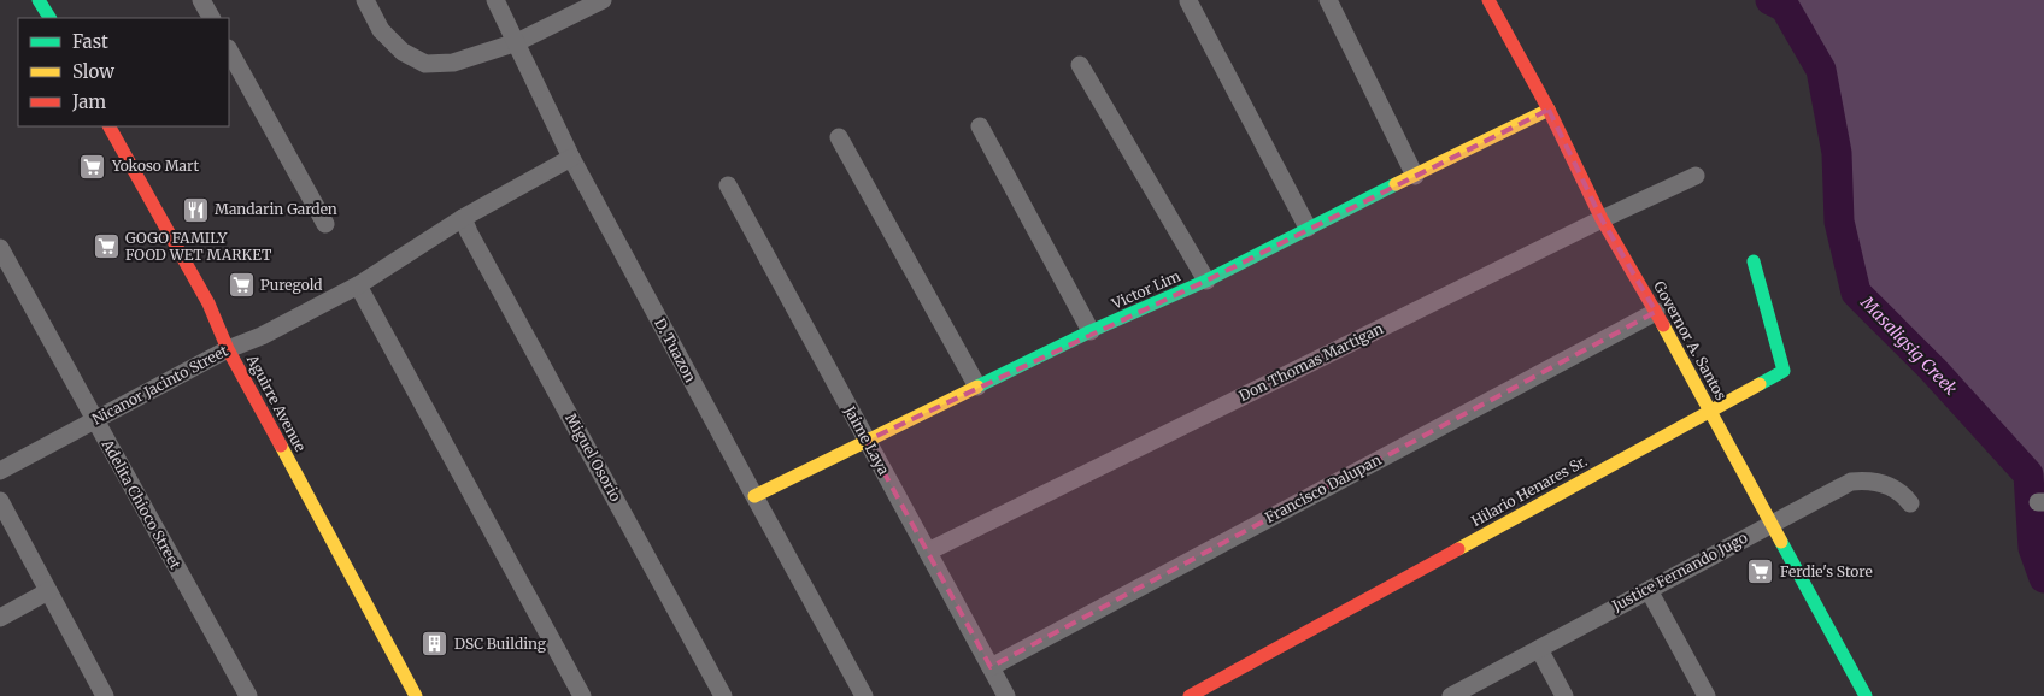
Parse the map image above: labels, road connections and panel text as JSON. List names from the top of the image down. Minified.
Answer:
{"streets":{"street":["Victor Lim","Governor A. Santos","D. Tuazon","Don Thomas Martigan","Nicanor Jacinto Street","Aguirre Avenue","Jaime Laya","Miguel Osorio","Francisco Dalupan","Hilario Henares Sr.","Adelita Chioco Street","Justice Fernando Jugo"]},"crossings":[["Victor Lim","Governor A. Santos"],["Victor Lim","D. Tuazon"],["Victor Lim","Jaime Laya"],["Governor A. Santos","Don Thomas Martigan"],["Governor A. Santos","Francisco Dalupan"],["Governor A. Santos","Hilario Henares Sr."],["Governor A. Santos","Justice Fernando Jugo"],["D. Tuazon","Nicanor Jacinto Street"],["Don Thomas Martigan","Jaime Laya"],["Nicanor Jacinto Street","Aguirre Avenue"],["Nicanor Jacinto Street","Miguel Osorio"],["Nicanor Jacinto Street","Adelita Chioco Street"],["Jaime Laya","Francisco Dalupan"]],"water":["Masaligsig Creek"],"places":{"supermarket":["Yokoso Mart","GOGO FAMILY FOOD WET MARKET","Puregold","Ferdie's Store"],"restaurant":["Mandarin Garden"],"building":["DSC Building"]},"legend":["Fast","Slow","Jam"]}
